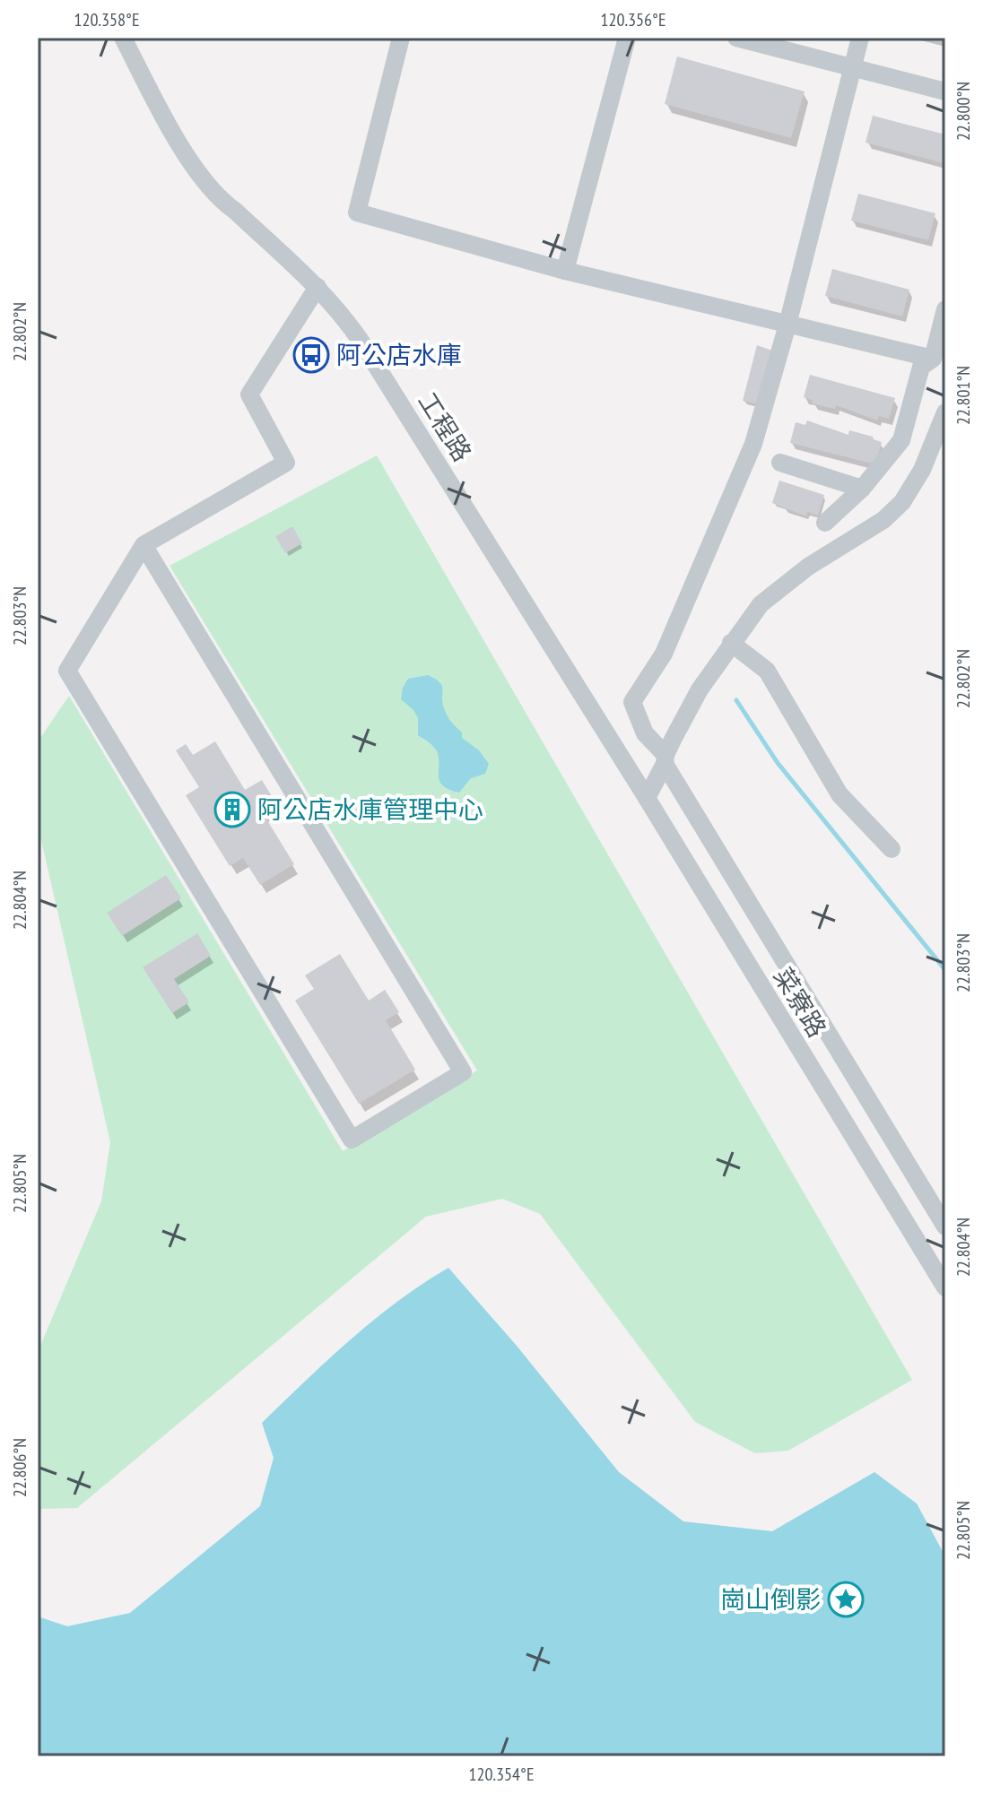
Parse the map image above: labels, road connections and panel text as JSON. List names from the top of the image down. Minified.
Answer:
{"streets":{"street":["工程路","菜寮路"]},"crossings":[["工程路","菜寮路"]],"places":{"bus stop":["阿公店水庫"],"building":["阿公店水庫管理中心"],"place":["崗山倒影"]},"coordinates":["120.358°E","120.356°E","22.800°N","22.802°N","22.801°N","22.803°N","22.804°N","22.805°N","22.806°N","120.354°E"]}
